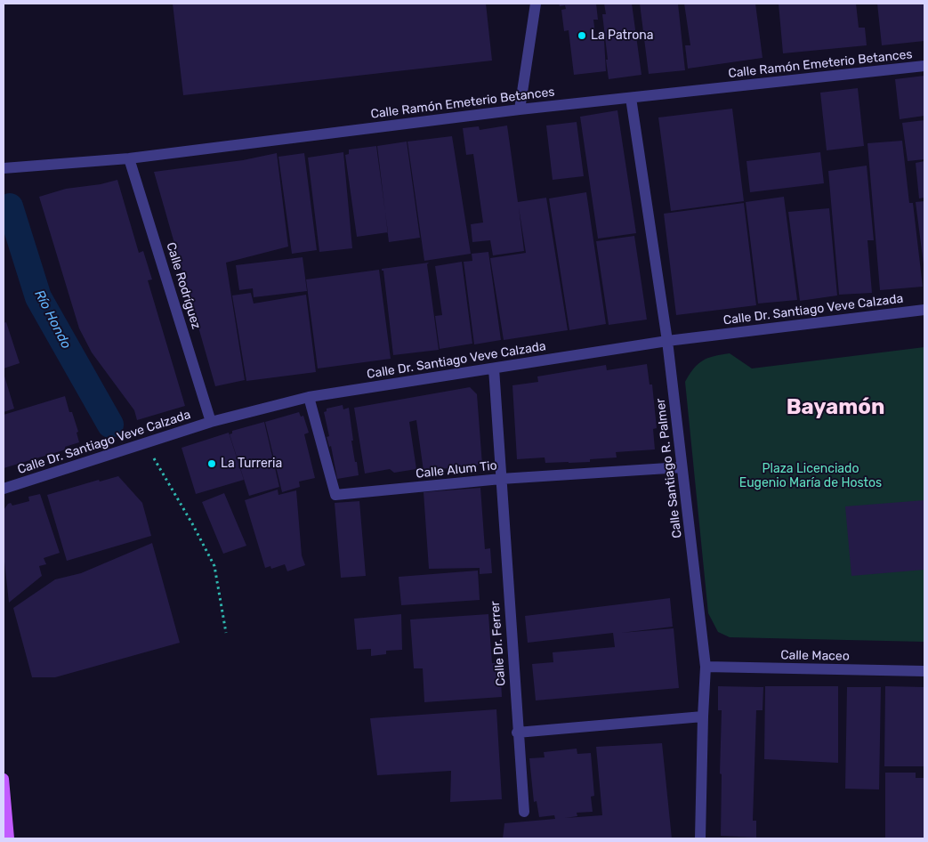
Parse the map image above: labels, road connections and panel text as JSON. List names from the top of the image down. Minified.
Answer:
{"streets":{"street":["Calle Ramón Emeterio Betances","Calle Rodríguez","Calle Dr. Santiago Veve Calzada","Calle Santiago R. Palmer","Calle Alum Tio","Calle Dr. Ferrer","Calle Maceo"]},"crossings":[["Calle Ramón Emeterio Betances","Calle Rodríguez"],["Calle Ramón Emeterio Betances","Calle Santiago R. Palmer"],["Calle Rodríguez","Calle Dr. Santiago Veve Calzada"],["Calle Dr. Santiago Veve Calzada","Calle Santiago R. Palmer"],["Calle Dr. Santiago Veve Calzada","Calle Alum Tio"],["Calle Dr. Santiago Veve Calzada","Calle Dr. Ferrer"],["Calle Santiago R. Palmer","Calle Alum Tio"],["Calle Santiago R. Palmer","Calle Maceo"],["Calle Alum Tio","Calle Dr. Ferrer"]],"districts":["Bayamón"],"water":["Río Hondo"],"parks":["Plaza Licenciado Eugenio María de Hostos"],"places":["La Patrona","La Turreria"]}
